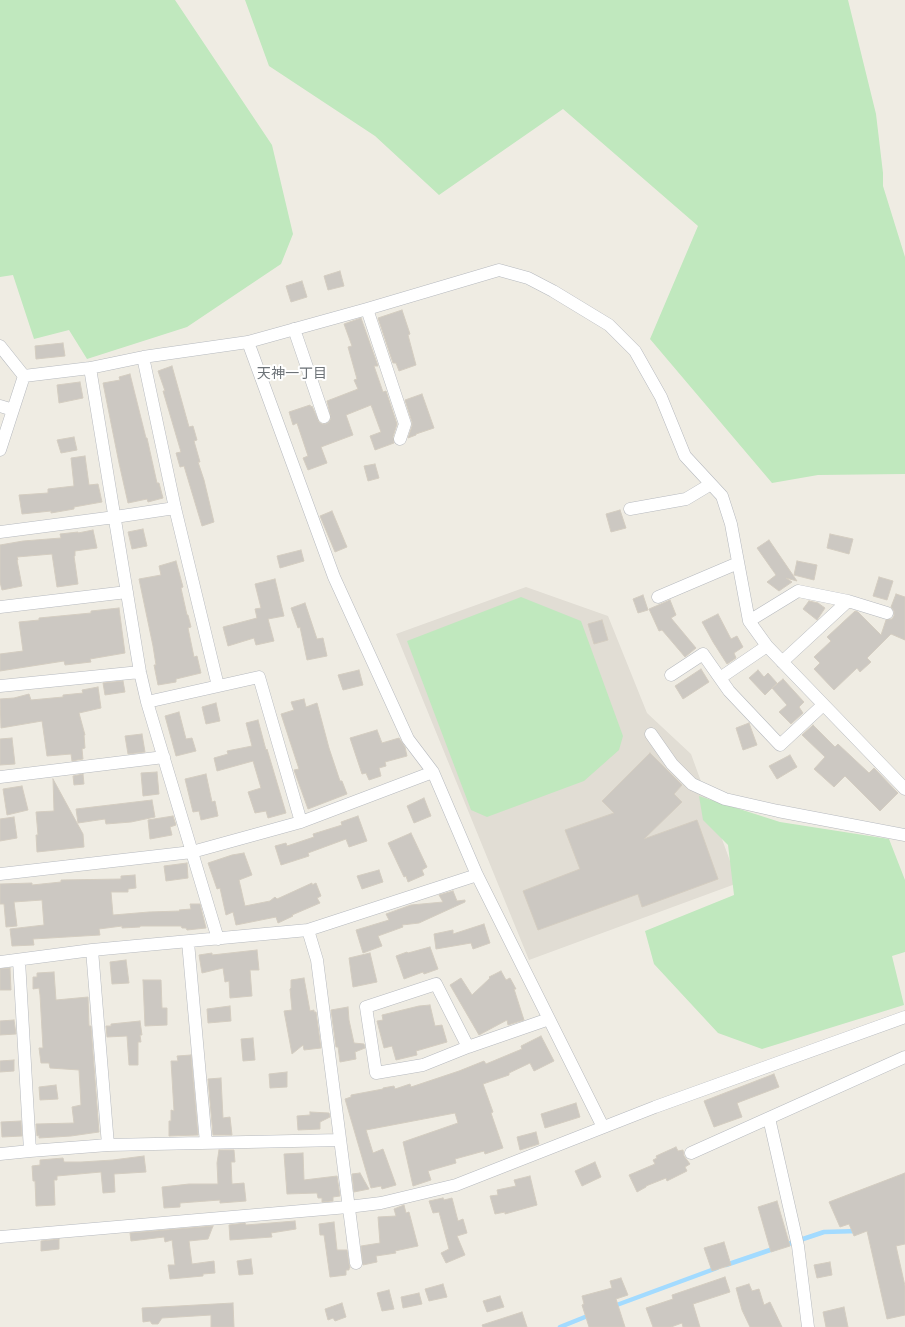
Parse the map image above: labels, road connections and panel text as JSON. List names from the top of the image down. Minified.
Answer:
{"districts":["天神一丁目"]}
